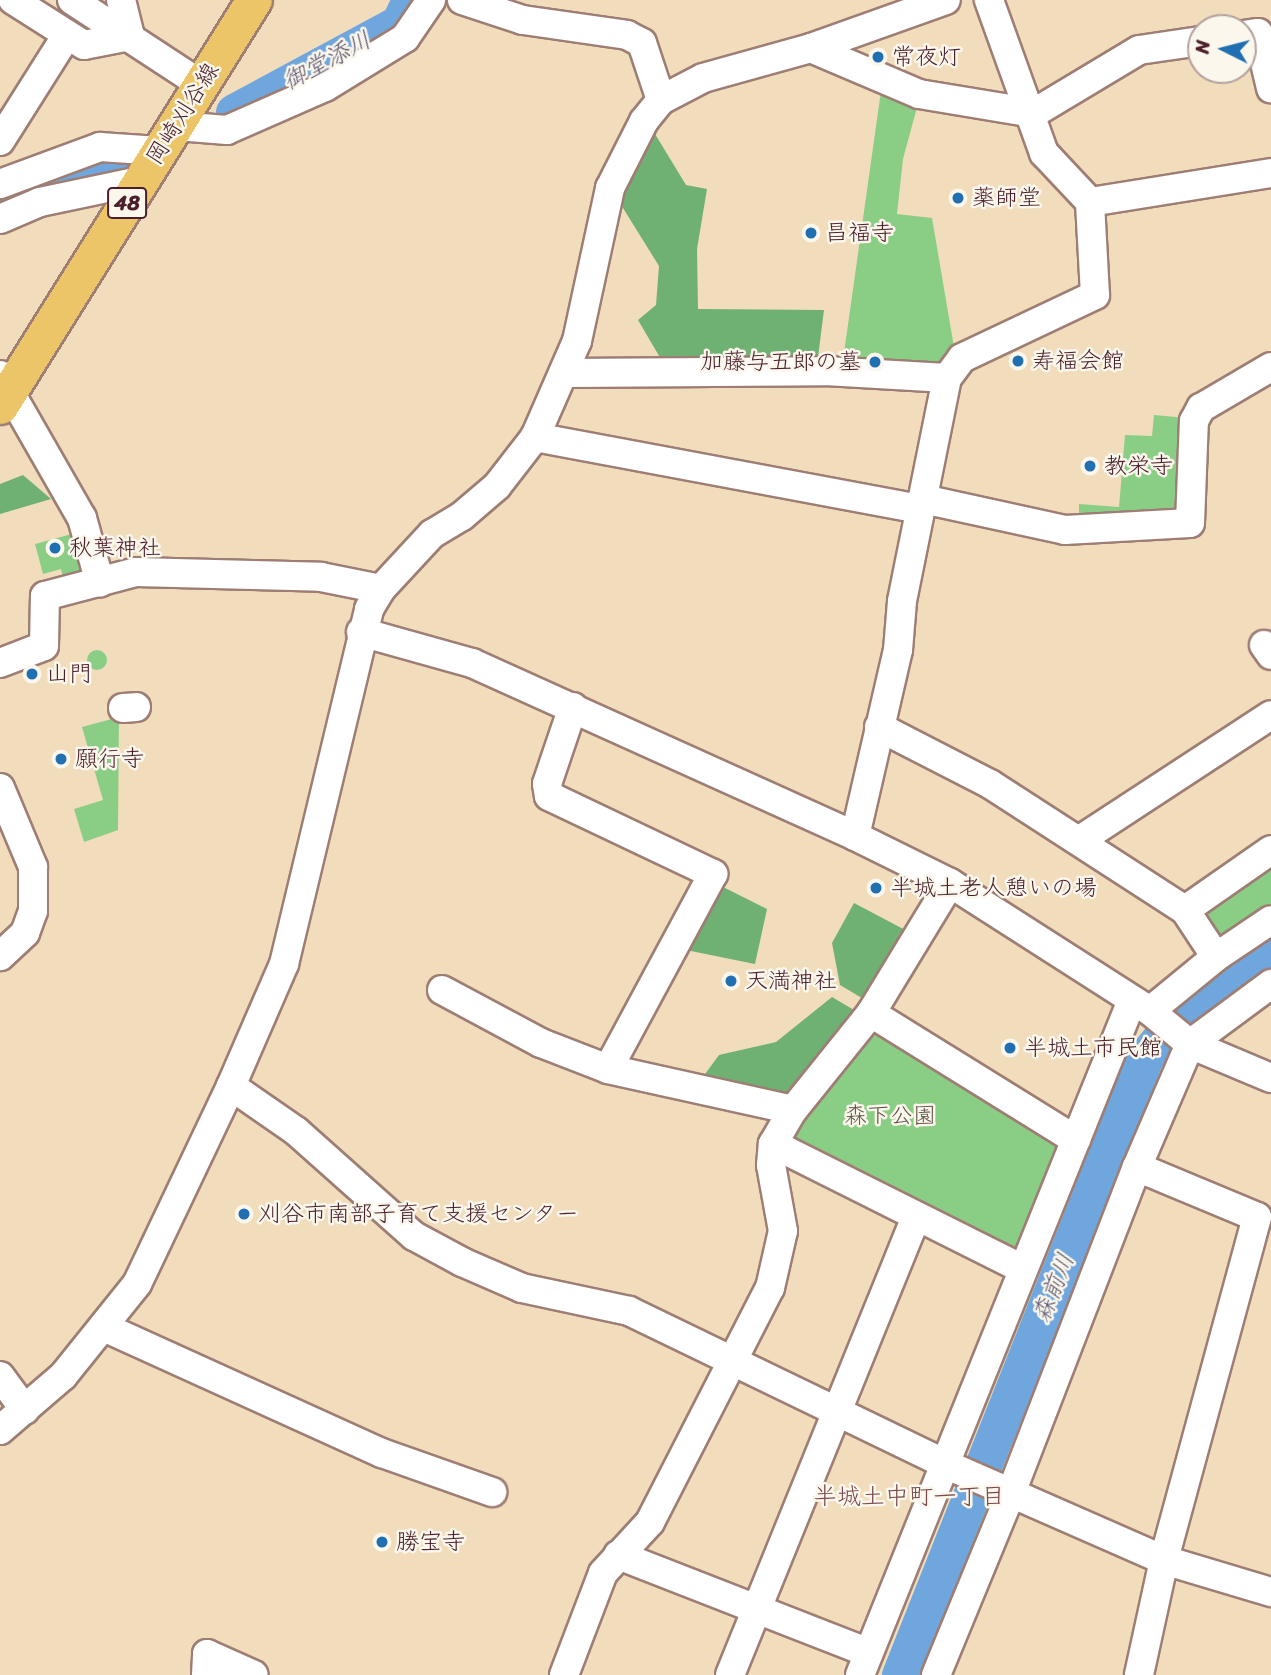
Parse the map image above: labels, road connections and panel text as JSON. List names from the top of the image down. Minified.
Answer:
{"streets":{"main road":["岡崎刈谷線","48"]},"districts":["半城土中町一丁目"],"water":["御堂添川","森前川"],"parks":["森下公園"],"places":["常夜灯","薬師堂","昌福寺","寿福会館","加藤与五郎の墓","教栄寺","秋葉神社","山門","願行寺","半城土老人憩いの場","天満神社","半城土市民館","刈谷市南部子育て支援センター","勝宝寺"],"north":"left"}
